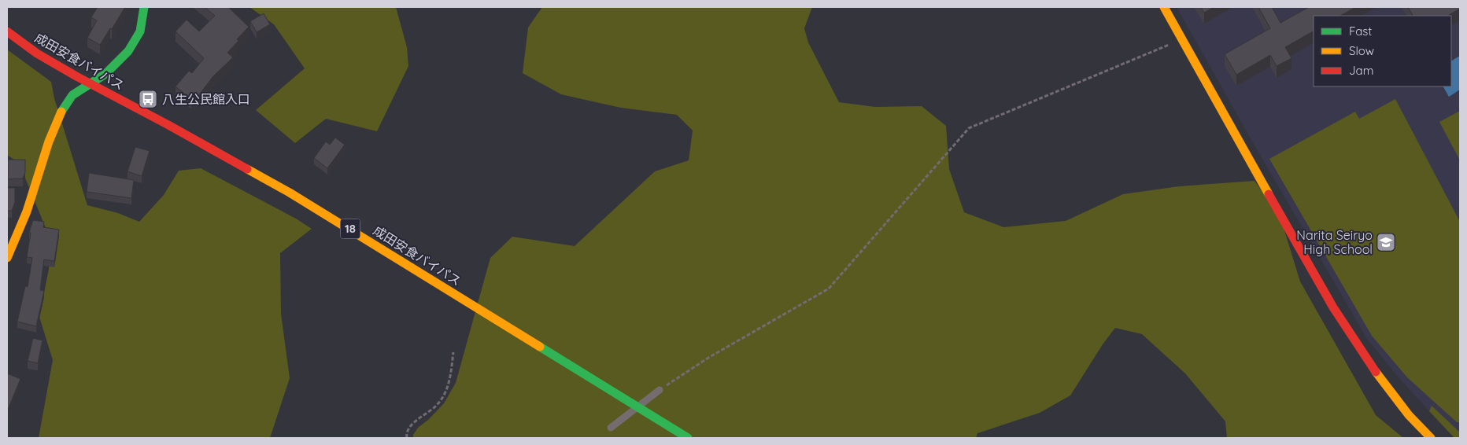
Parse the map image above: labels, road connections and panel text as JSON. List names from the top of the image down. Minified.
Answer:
{"streets":{"street":["成田安食バイパス","18"]},"places":{"bus stop":["八生公民館入口"],"school or university":["Narita Seiryo High School"]},"legend":["Fast","Slow","Jam"]}
